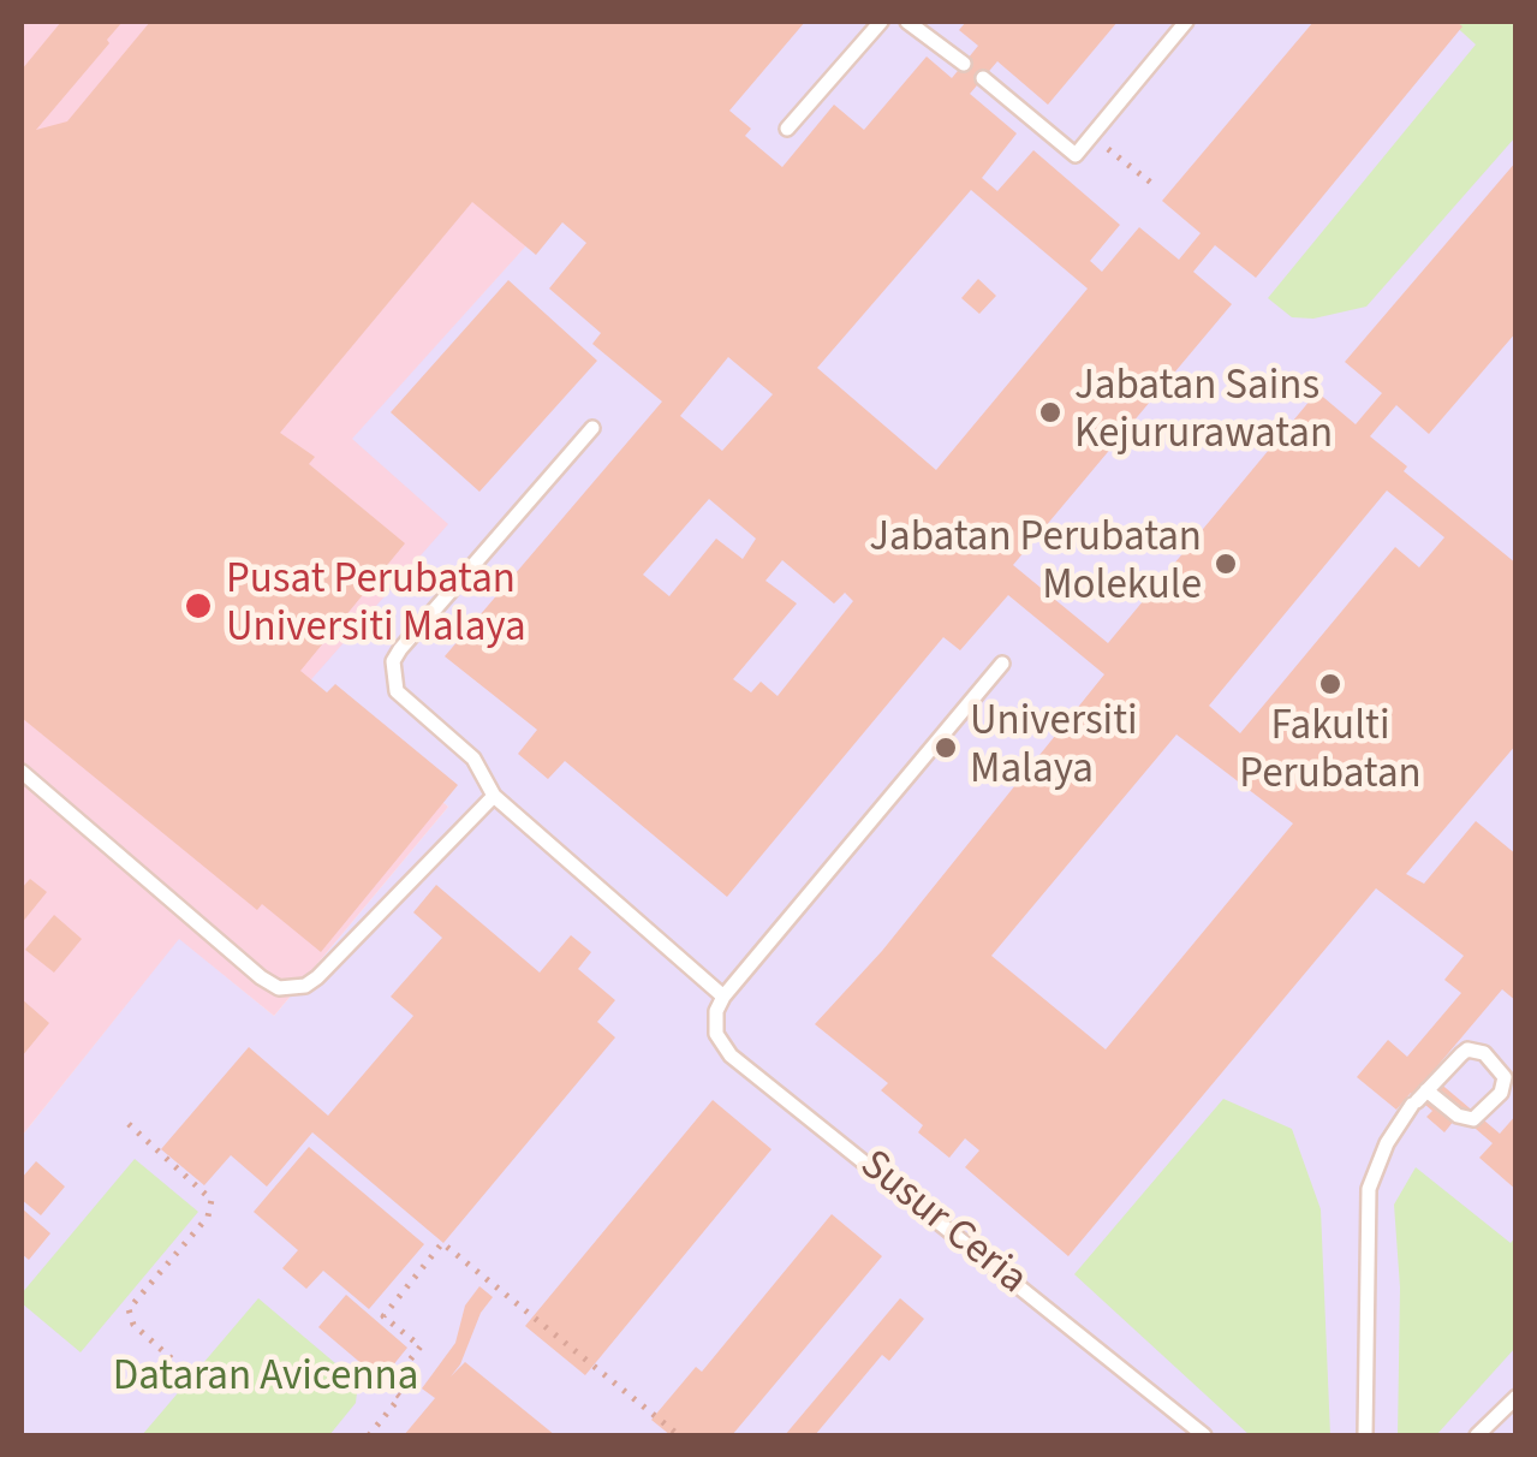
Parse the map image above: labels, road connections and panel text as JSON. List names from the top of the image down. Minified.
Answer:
{"streets":{"lane":["Susur Ceria"]},"parks":["Dataran Avicenna"],"places":["Jabatan Sains Kejururawatan","Jabatan Perubatan Molekule","Pusat Perubatan Universiti Malaya","Fakulti Perubatan","Universiti Malaya"]}
